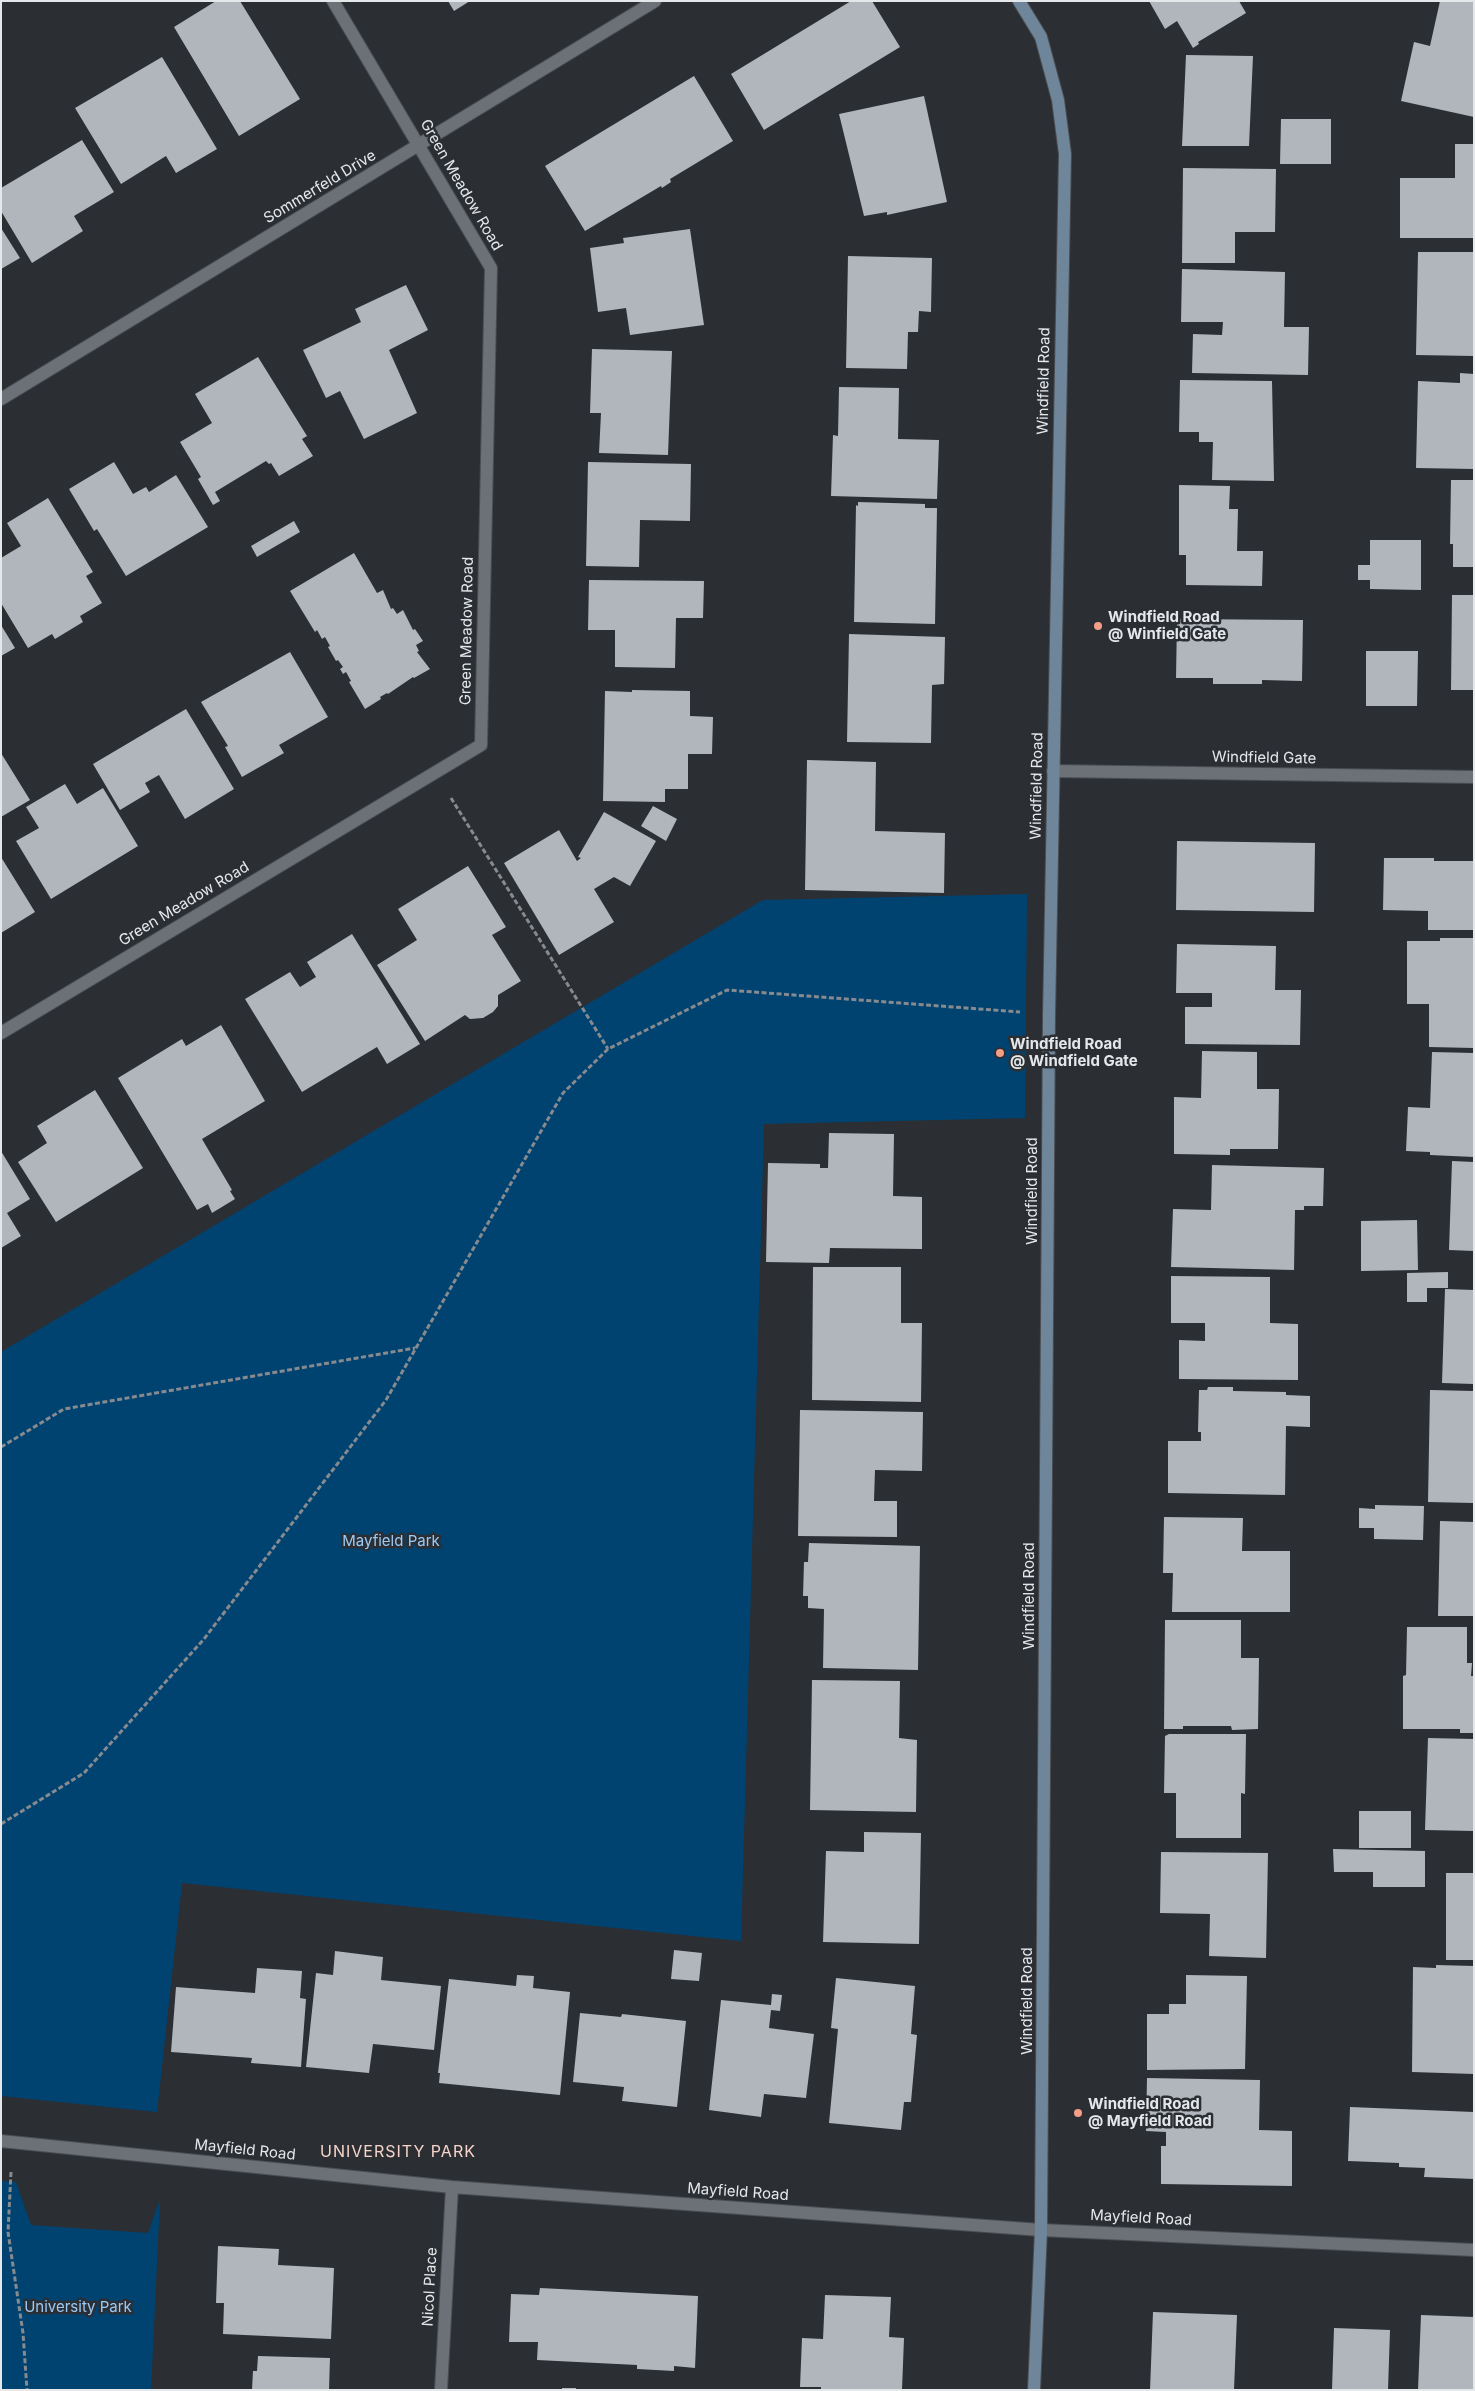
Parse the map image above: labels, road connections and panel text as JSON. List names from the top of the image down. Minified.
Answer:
{"streets":{"street":["Green Meadow Road","Sommerfeld Drive","Windfield Road","Windfield Gate","Mayfield Road","Nicol Place"]},"crossings":[["Green Meadow Road","Sommerfeld Drive"],["Windfield Road","Windfield Gate"],["Windfield Road","Mayfield Road"],["Mayfield Road","Nicol Place"]],"districts":["UNIVERSITY PARK"],"parks":["Mayfield Park","University Park"],"places":["Windfield Road @ Winfield Gate","Windfield Road @ Windfield Gate","Windfield Road @ Mayfield Road"]}
